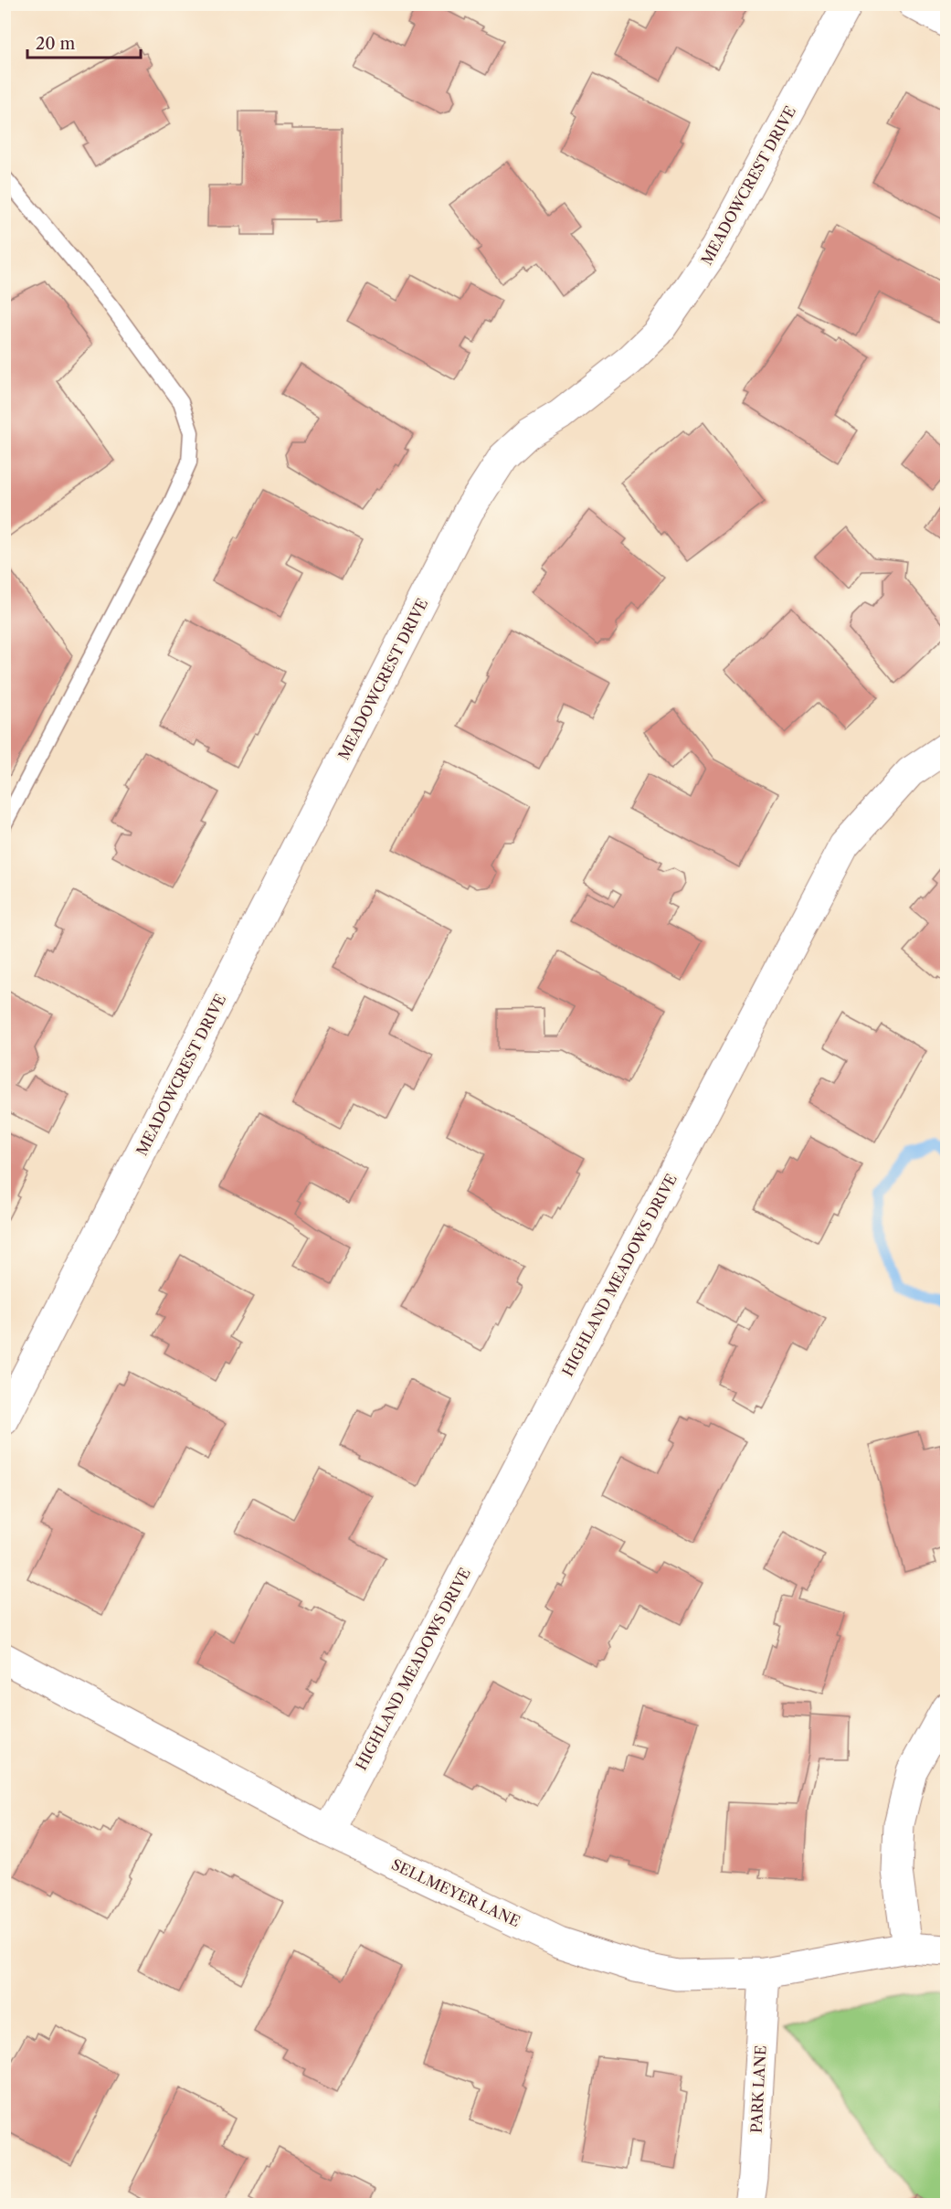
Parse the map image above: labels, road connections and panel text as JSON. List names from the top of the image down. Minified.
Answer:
{"streets":{"street":["MEADOWCREST DRIVE","HIGHLAND MEADOWS DRIVE","SELLMEYER LANE","PARK LANE"]},"crossings":[["HIGHLAND MEADOWS DRIVE","SELLMEYER LANE"],["SELLMEYER LANE","PARK LANE"]],"scale_bar":"20 m"}
